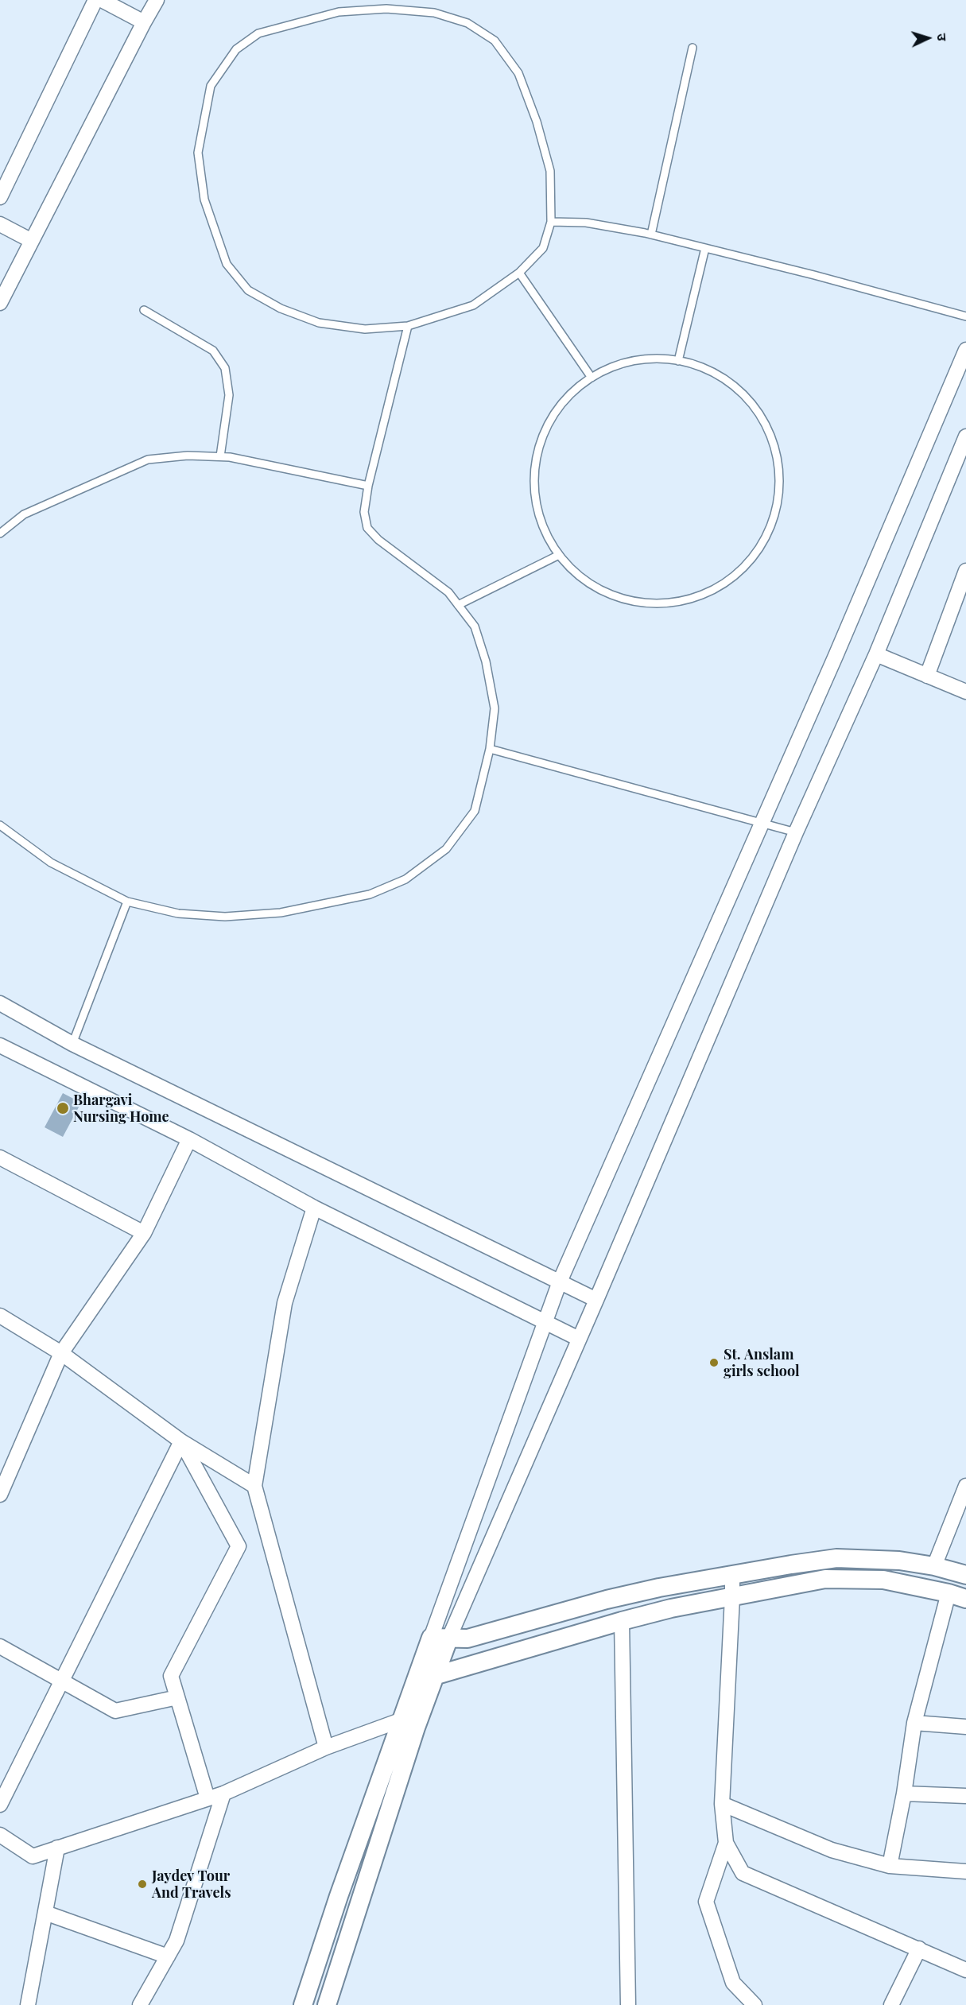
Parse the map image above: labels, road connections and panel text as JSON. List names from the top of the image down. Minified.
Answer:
{"places":["Bhargavi Nursing Home","St. Anslam girls school","Jaydev Tour And Travels"],"north":"right"}
